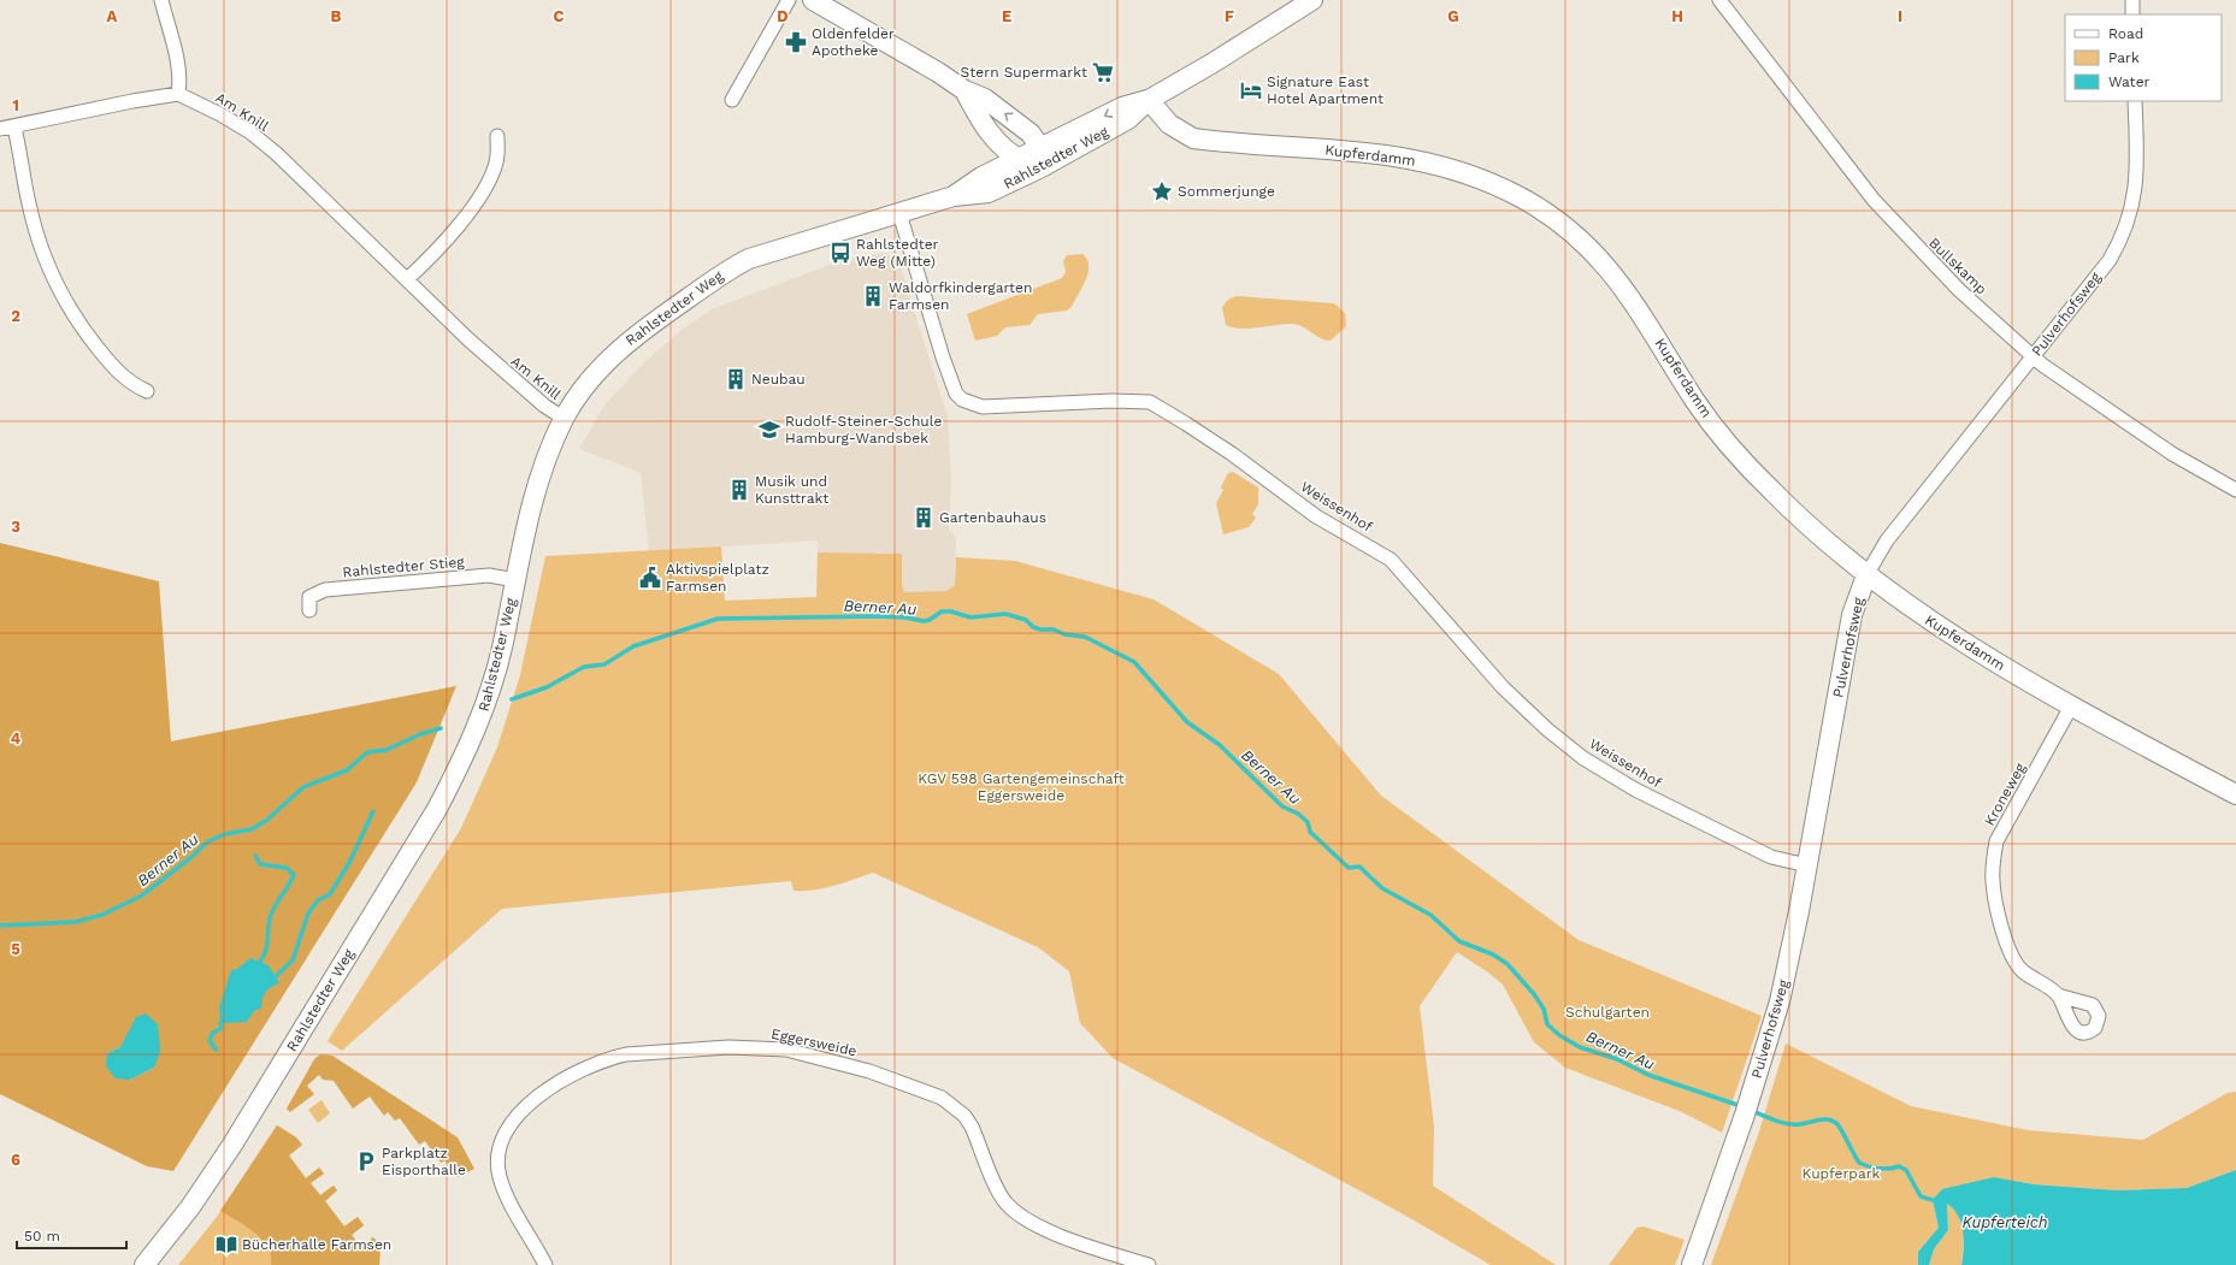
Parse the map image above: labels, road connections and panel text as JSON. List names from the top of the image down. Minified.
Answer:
{"streets":{"street":["Am Knill","Kupferdamm","Rahlstedter Weg","Bullskamp","Pulverhofsweg","Weissenhof","Rahlstedter Stieg","Kroneweg","Eggersweide"]},"crossings":[["Am Knill","Rahlstedter Weg"],["Kupferdamm","Rahlstedter Weg"],["Kupferdamm","Pulverhofsweg"],["Kupferdamm","Kroneweg"],["Rahlstedter Weg","Weissenhof"],["Rahlstedter Weg","Rahlstedter Stieg"],["Bullskamp","Pulverhofsweg"],["Pulverhofsweg","Weissenhof"]],"water":["Berner Au","Kupferteich"],"parks":["KGV 598 Gartengemeinschaft Eggersweide","Schulgarten","Kupferpark"],"places":{"pharmacy":["Oldenfelder Apotheke"],"supermarket":["Stern Supermarkt"],"hotel":["Signature East Hotel Apartment"],"place":["Sommerjunge"],"bus stop":["Rahlstedter Weg (Mitte)"],"building":["Waldorfkindergarten Farmsen","Neubau","Musik und Kunsttrakt","Gartenbauhaus"],"school or university":["Rudolf-Steiner-Schule Hamburg-Wandsbek"],"public building":["Aktivspielplatz Farmsen"],"parking":["Parkplatz Eisporthalle"],"library":["Bücherhalle Farmsen"]},"legend":["Road","Park","Water"],"scale_bar":"50 m","grid":{"columns":["A","B","C","D","E","F","G","H","I"],"rows":["1","2","3","4","5","6"]}}
